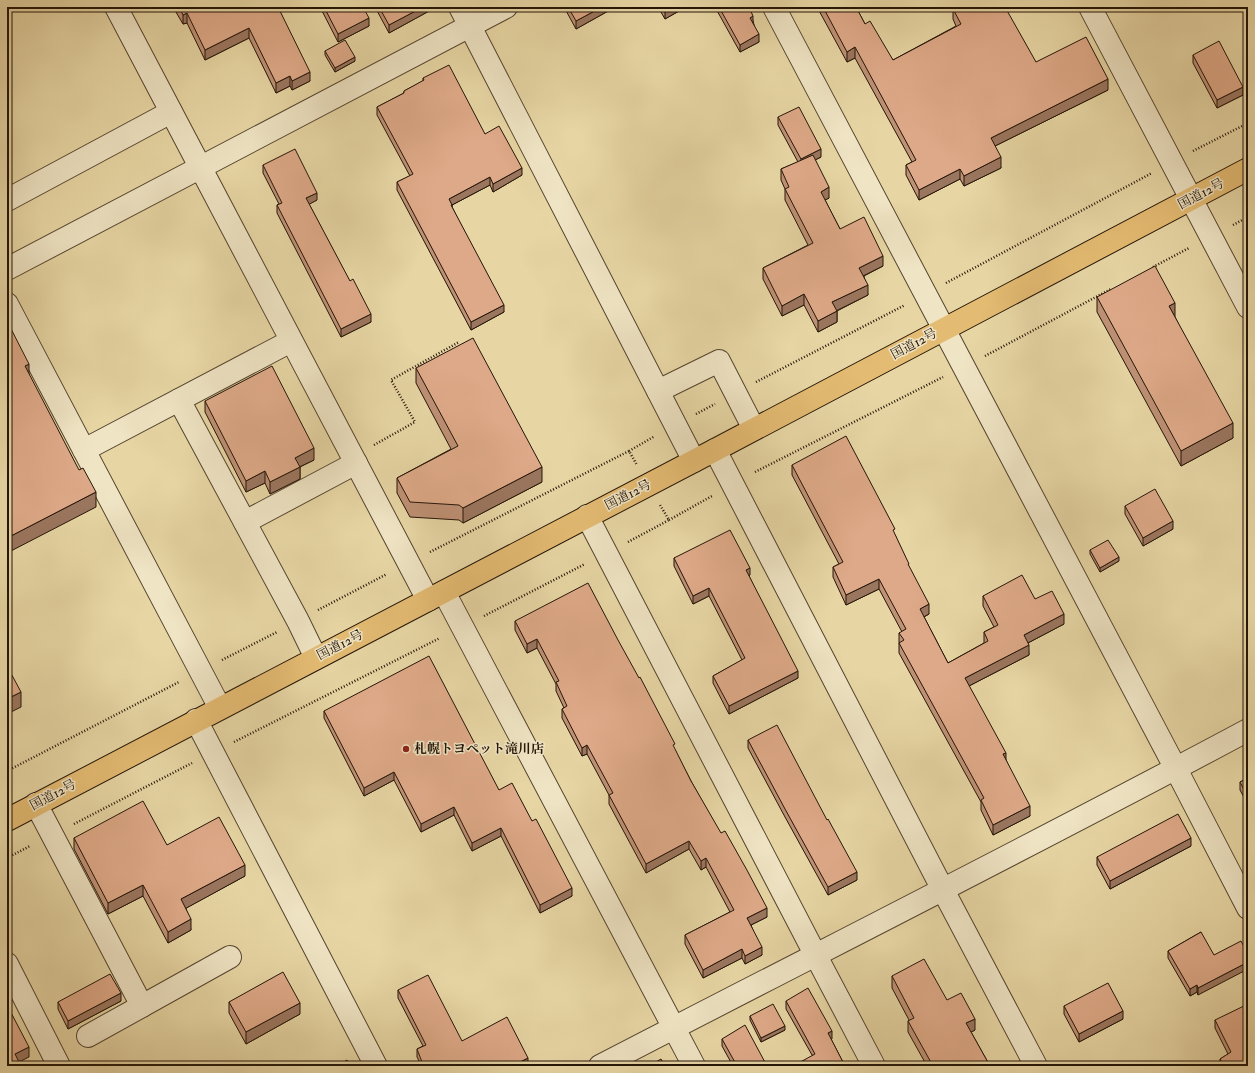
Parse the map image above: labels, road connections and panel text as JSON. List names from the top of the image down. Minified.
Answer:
{"streets":{"highway":["国道12号"]},"places":["札幌トヨペット滝川店"]}
